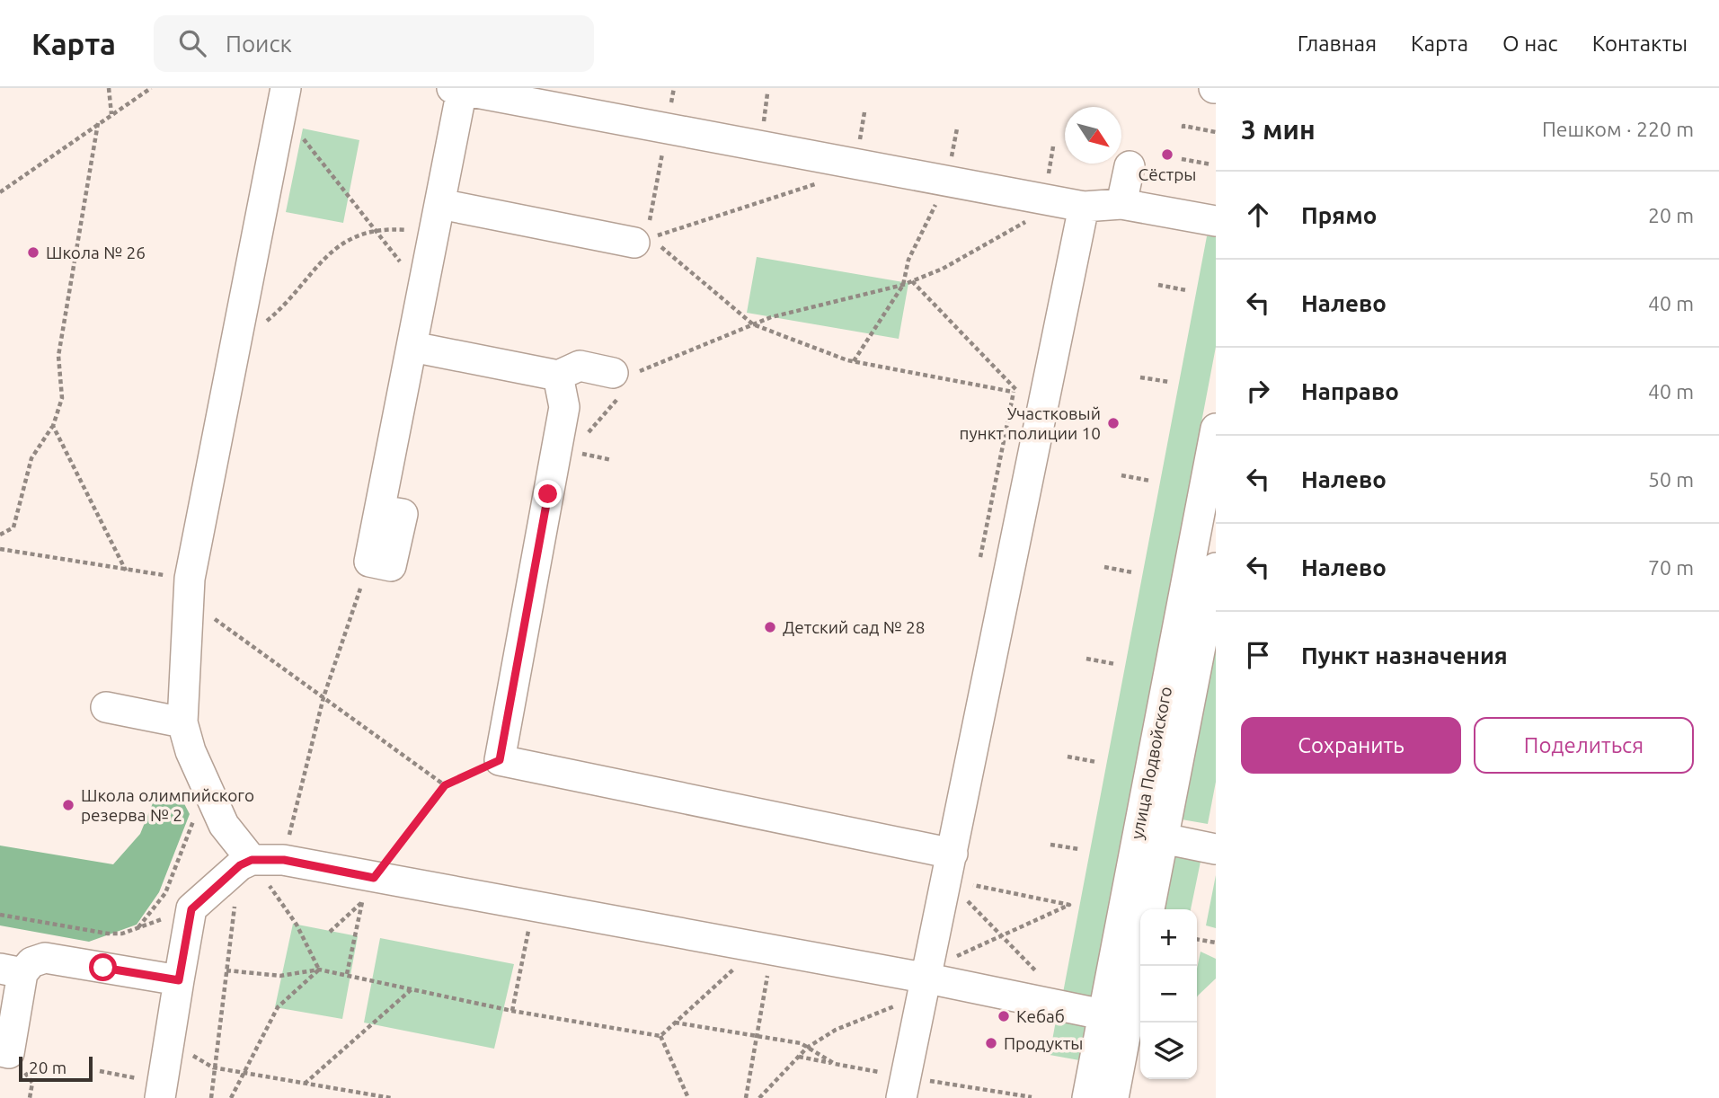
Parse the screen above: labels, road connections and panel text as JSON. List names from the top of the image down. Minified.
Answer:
{"streets":{"street":["улица Подвойского"]},"places":["Сёстры","Школа № 26","Участковый пункт полиции 10","Детский сад № 28","Школа олимпийского резерва № 2","Кебаб","Продукты"],"scale_bar":"20 m","north":"bottom right","page":{"header":"Карта","search":"Поиск","nav":["Главная","Карта","О нас","Контакты"],"heading":["3 мин","Пешком · 220 m"],"list":[["Прямо","20 m"],["Налево","40 m"],["Направо","40 m"],["Налево","50 m"],["Налево","70 m"],"Пункт назначения"],"buttons":["Сохранить","Поделиться"],"map_buttons":["+","−"],"scale":"20 m"}}
